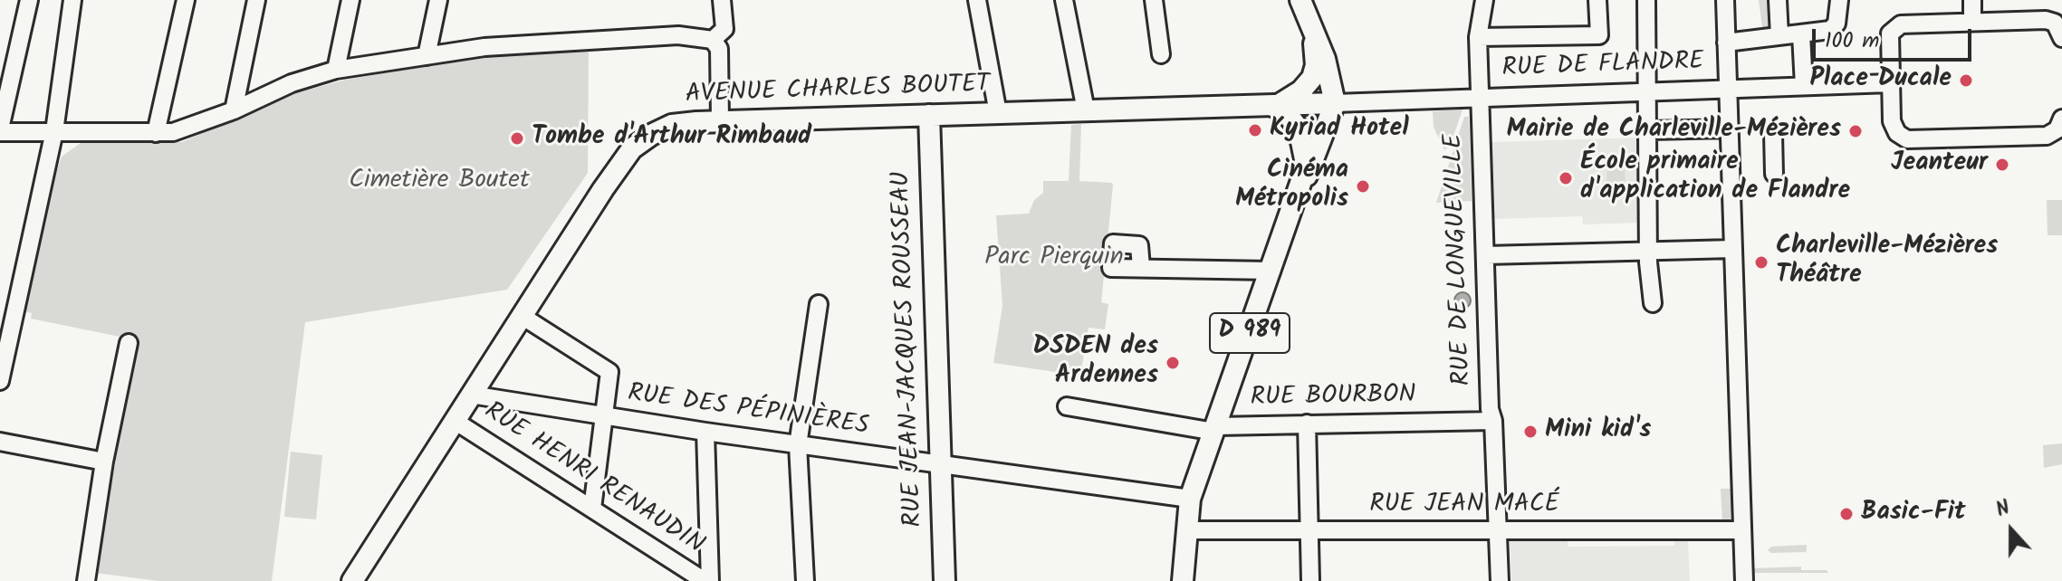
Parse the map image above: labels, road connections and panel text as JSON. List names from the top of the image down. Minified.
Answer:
{"streets":{"main road":["AVENUE CHARLES BOUTET","D 989","RUE JEAN-JACQUES ROUSSEAU"],"street":["RUE DE FLANDRE","RUE DE LONGUEVILLE","RUE BOURBON","RUE DES PÉPINIÈRES","RUE HENRI RENAUDIN","RUE JEAN MACÉ"]},"crossings":[["RUE DE FLANDRE","AVENUE CHARLES BOUTET"],["RUE DE FLANDRE","RUE DE LONGUEVILLE"],["AVENUE CHARLES BOUTET","RUE DE LONGUEVILLE"],["AVENUE CHARLES BOUTET","RUE JEAN-JACQUES ROUSSEAU"],["AVENUE CHARLES BOUTET","RUE DES PÉPINIÈRES"],["AVENUE CHARLES BOUTET","RUE HENRI RENAUDIN"],["RUE DE LONGUEVILLE","RUE BOURBON"],["RUE DE LONGUEVILLE","RUE JEAN MACÉ"],["D 989","RUE BOURBON"],["D 989","RUE DES PÉPINIÈRES"],["D 989","RUE JEAN MACÉ"],["RUE JEAN-JACQUES ROUSSEAU","RUE DES PÉPINIÈRES"]],"parks":["Cimetière Boutet","Parc Pierquin"],"places":["Place Ducale","Kyriad Hotel","Mairie de Charleville-Mézières","Tombe d'Arthur Rimbaud","Jeanteur","École primaire d'application de Flandre","Cinéma Métropolis","Charleville-Mézières Théâtre","DSDEN des Ardennes","Mini kid's","Basic-Fit"],"scale_bar":"100 m","north":"top"}
